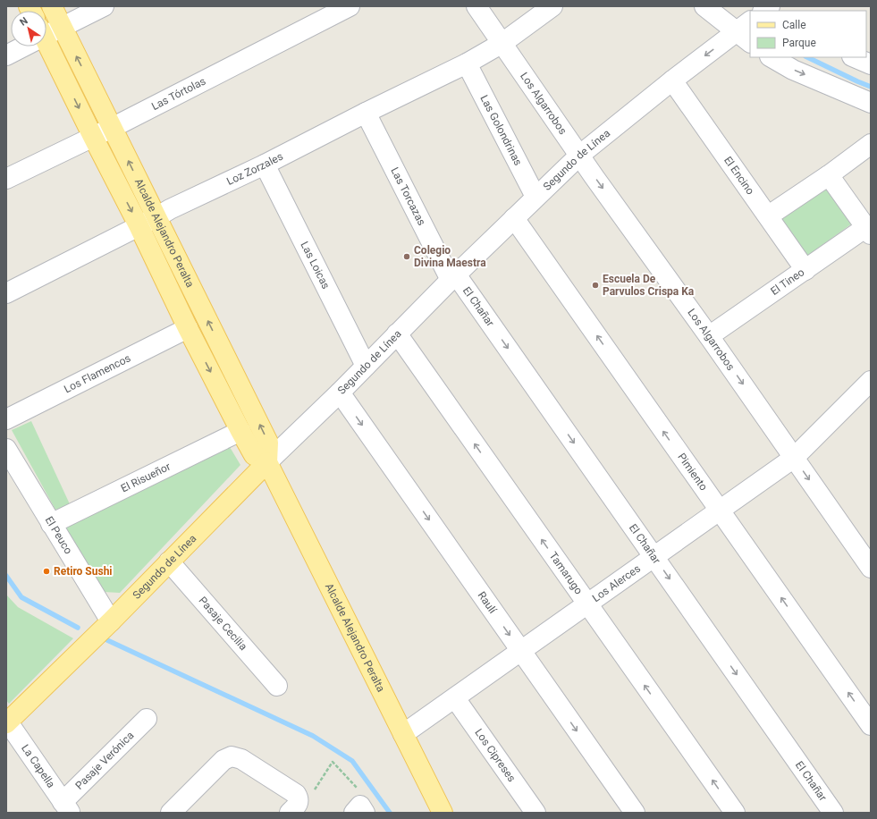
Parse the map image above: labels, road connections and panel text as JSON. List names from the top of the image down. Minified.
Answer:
{"streets":{"main road":["Segundo de Línea","Alcalde Alejandro Peralta"],"street":["Las Tórtolas","Los Algarrobos","Las Golondrinas","Loz Zorzales","El Encino","Las Torcazas","Las Loicas","El Tineo","El Chañar","Los Flamencos","Pimiento","El Risueñor","El Peuco","Tamarugo","Los Alerces","Raulí","Pasaje Cecilia","Los Cipreses","Pasaje Verónica","La Capella"]},"crossings":[["Las Tórtolas","Alcalde Alejandro Peralta"],["Los Algarrobos","Segundo de Línea"],["Los Algarrobos","Loz Zorzales"],["Los Algarrobos","El Tineo"],["Los Algarrobos","Los Alerces"],["Las Golondrinas","Segundo de Línea"],["Las Golondrinas","Loz Zorzales"],["Segundo de Línea","El Encino"],["Segundo de Línea","Las Torcazas"],["Segundo de Línea","Alcalde Alejandro Peralta"],["Segundo de Línea","Las Loicas"],["Segundo de Línea","El Chañar"],["Segundo de Línea","Pimiento"],["Segundo de Línea","El Peuco"],["Segundo de Línea","Tamarugo"],["Segundo de Línea","Raulí"],["Segundo de Línea","Pasaje Cecilia"],["Segundo de Línea","La Capella"],["Loz Zorzales","Las Torcazas"],["Loz Zorzales","Alcalde Alejandro Peralta"],["Loz Zorzales","Las Loicas"],["El Encino","El Tineo"],["Las Torcazas","El Chañar"],["Alcalde Alejandro Peralta","Los Flamencos"],["Alcalde Alejandro Peralta","El Risueñor"],["Alcalde Alejandro Peralta","Los Alerces"],["El Chañar","Los Alerces"],["Pimiento","Los Alerces"],["El Risueñor","El Peuco"],["Tamarugo","Los Alerces"],["Los Alerces","Raulí"],["Los Alerces","Los Cipreses"],["Pasaje Verónica","La Capella"]],"one_way":["Los Algarrobos","El Chañar","Pimiento","Tamarugo","Raulí"],"places":["Colegio Divina Maestra","Escuela De Parvulos Crispa Ka","Retiro Sushi"],"legend":["Calle","Parque"],"north":"top left"}
